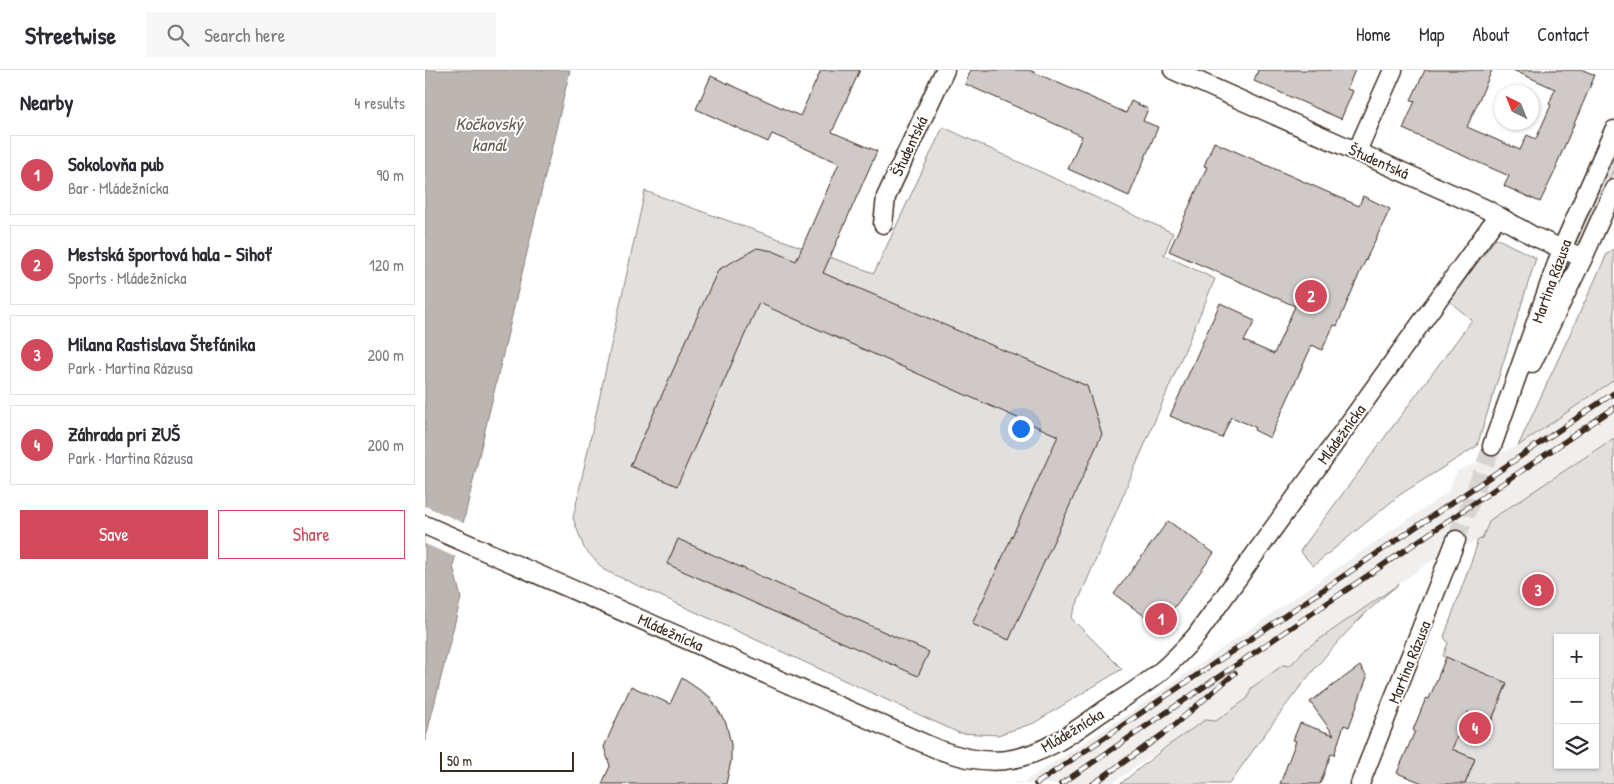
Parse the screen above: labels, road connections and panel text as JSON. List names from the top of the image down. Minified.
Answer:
{"streets":{"street":["Študentská","Martina Rázusa","Mládežnícka"]},"crossings":[["Študentská","Martina Rázusa"],["Študentská","Mládežnícka"]],"water":["Kočkovský kanál"],"scale_bar":"50 m","north":"top left","page":{"header":"Streetwise","search":"Search here","nav":["Home","Map","About","Contact"],"heading":["Nearby","4 results"],"list":[{"mark":"1","name":"Sokolovňa pub","note":"Bar · Mládežnícka","value":"90 m"},{"mark":"2","name":"Mestská športová hala - Sihoť","note":"Sports · Mládežnícka","value":"120 m"},{"mark":"3","name":"Milana Rastislava Štefánika","note":"Park · Martina Rázusa","value":"200 m"},{"mark":"4","name":"Záhrada pri ZUŠ","note":"Park · Martina Rázusa","value":"200 m"}],"pins":["2","3","1","4"],"buttons":["Save","Share"],"map_buttons":["+","−"],"scale":"50 m"}}
